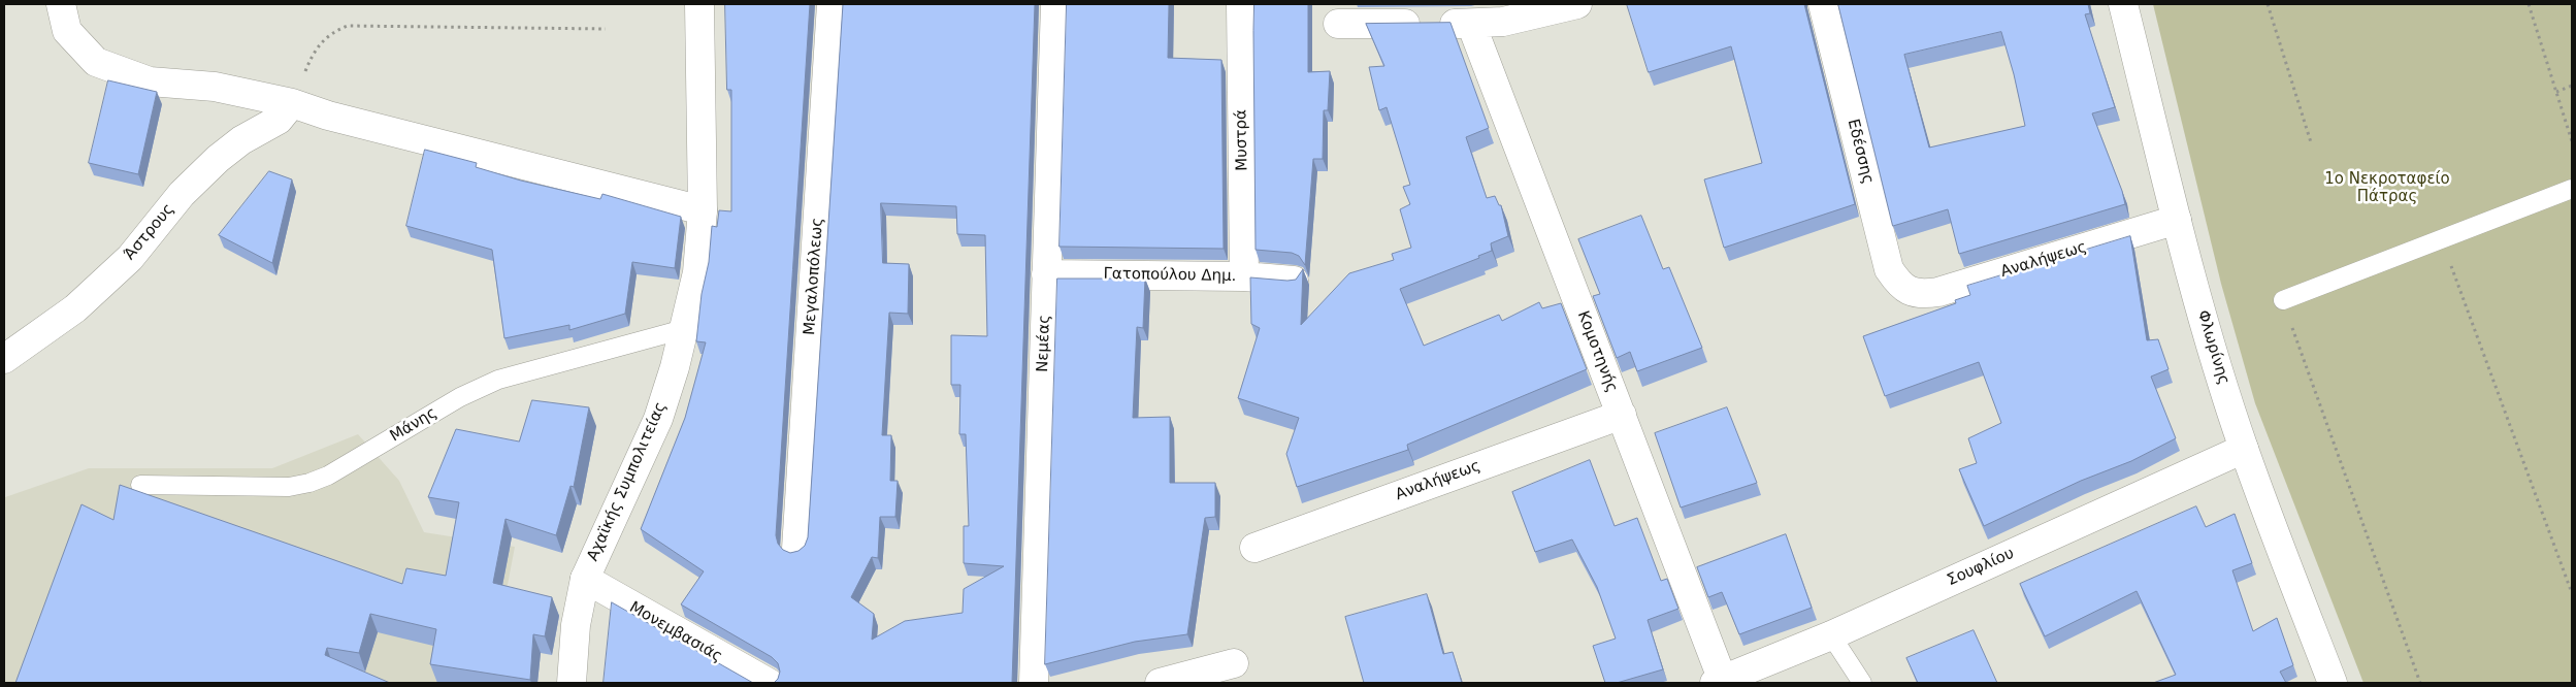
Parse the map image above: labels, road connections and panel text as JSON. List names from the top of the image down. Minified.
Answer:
{"streets":{"street":["Μυστρά","Εδέσσης","Άστρους","Αναλήψεως","Γατοπούλου Δημ.","Μεγαλοπόλεως","Νεμέας","Φλωρίνης","Κομοτηνής","Αχαϊκής Συμπολιτείας","Σουφλίου","Μονεμβασιάς"],"lane":["Μάνης"]},"crossings":[["Μυστρά","Γατοπούλου Δημ."],["Εδέσσης","Αναλήψεως"],["Αναλήψεως","Φλωρίνης"],["Αναλήψεως","Κομοτηνής"],["Γατοπούλου Δημ.","Νεμέας"],["Φλωρίνης","Σουφλίου"],["Κομοτηνής","Σουφλίου"],["Μάνης","Αχαϊκής Συμπολιτείας"],["Αχαϊκής Συμπολιτείας","Μονεμβασιάς"]],"parks":["1o Νεκροταφείο Πάτρας"]}
